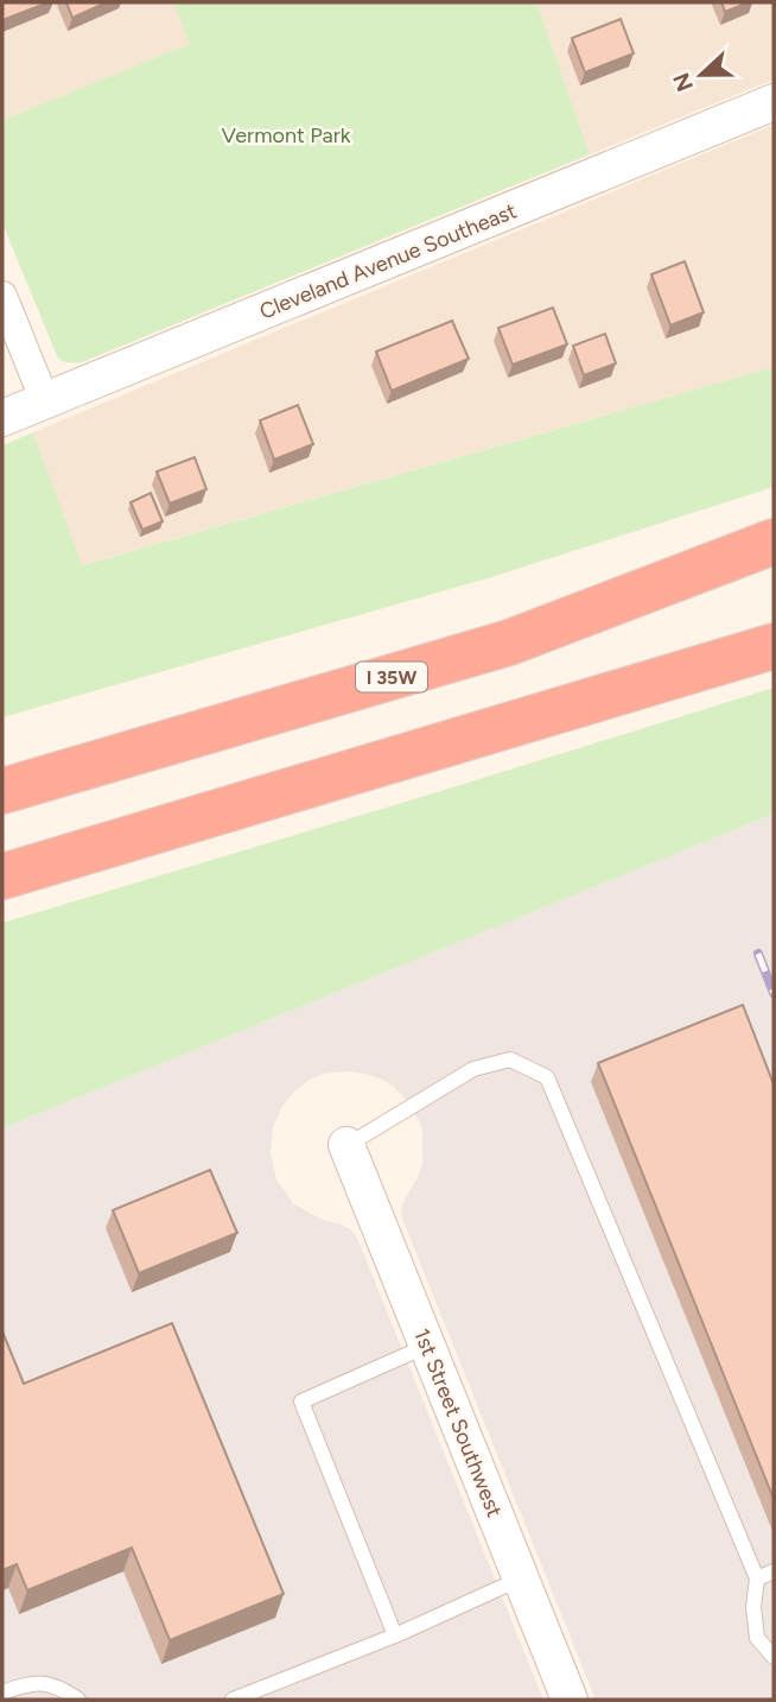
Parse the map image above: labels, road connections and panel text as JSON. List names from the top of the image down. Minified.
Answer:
{"streets":{"highway":["I 35W"],"street":["Cleveland Avenue Southeast","1st Street Southwest"]},"parks":["Vermont Park"],"north":"left"}
